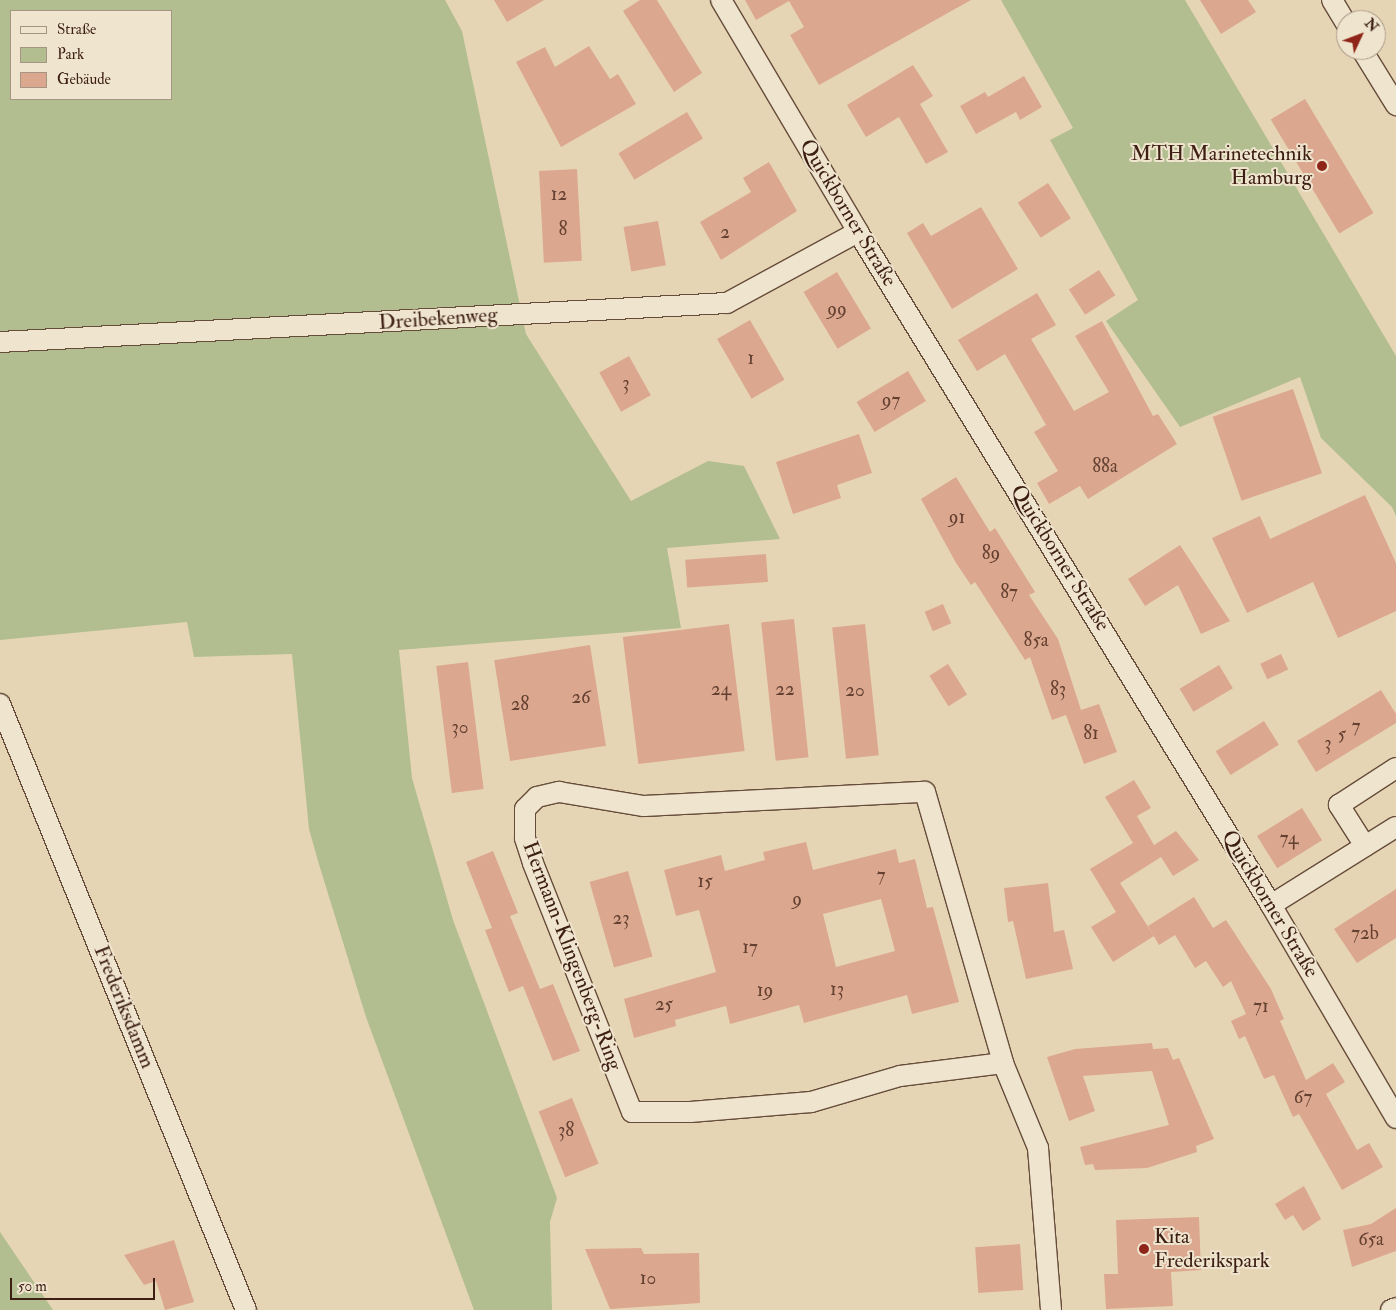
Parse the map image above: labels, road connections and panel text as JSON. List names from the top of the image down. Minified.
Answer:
{"streets":{"street":["Quickborner Straße","Dreibekenweg","Hermann-Klingenberg-Ring","Frederiksdamm"]},"crossings":[["Quickborner Straße","Dreibekenweg"]],"places":["MTH Marinetechnik Hamburg","Kita Frederikspark"],"house_numbers":["12","8","2","99","1","3","97","88a","91","89","87","85a","24","22","83","20","26","28","7","30","81","5","3","74","7","15","9","23","72b","17","13","19","25","71","67","38","65a","10"],"legend":["Straße","Park","Gebäude"],"scale_bar":"50 m","north":"top right"}
